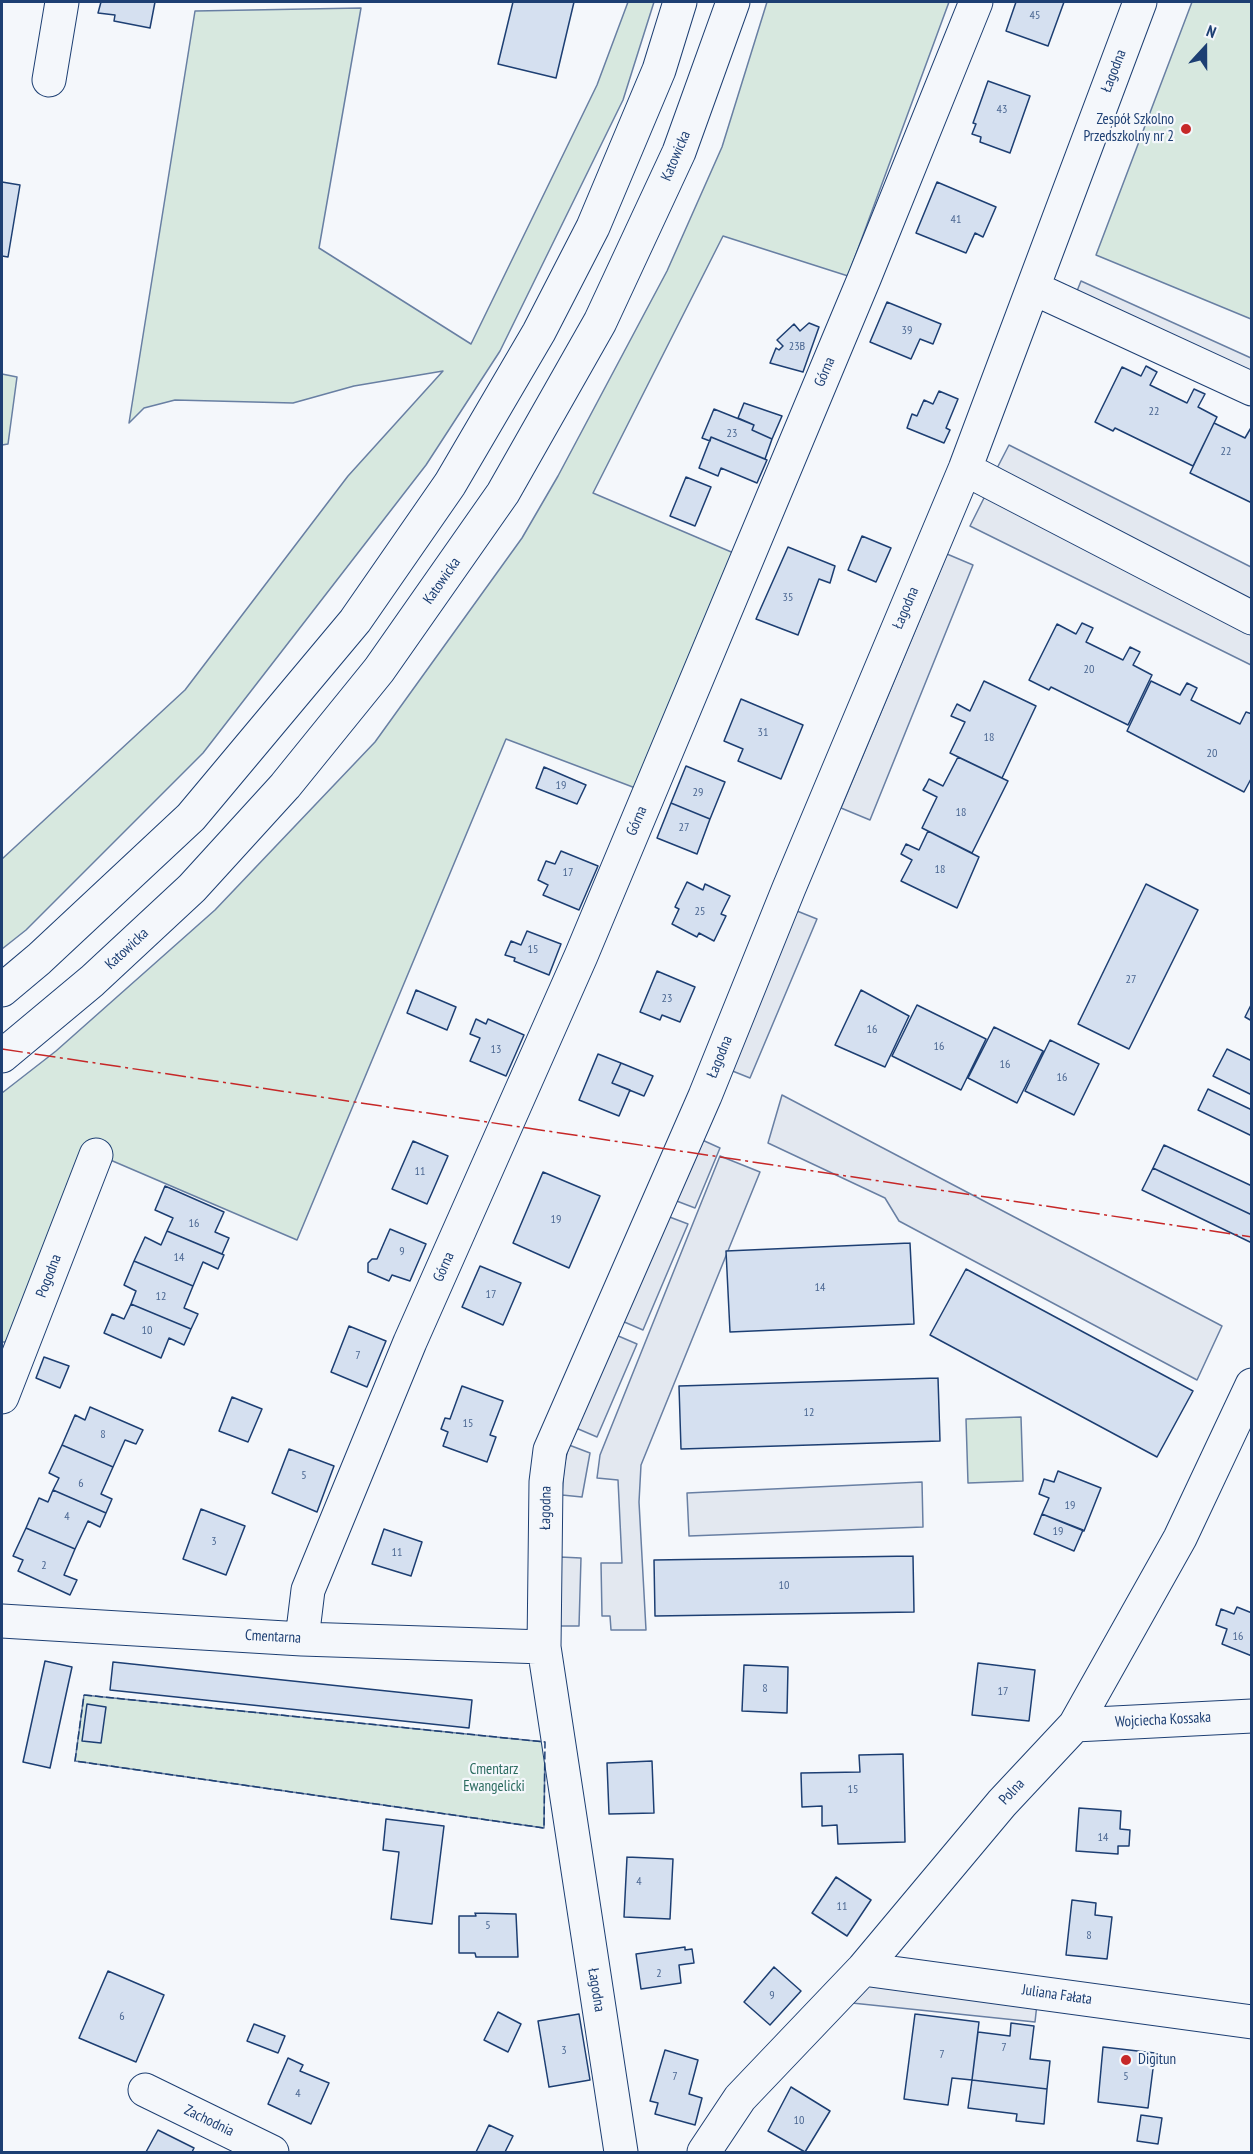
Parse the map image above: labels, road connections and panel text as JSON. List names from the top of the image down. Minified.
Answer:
{"streets":{"street":["Łagodna","Katowicka","Górna","Pogodna","Cmentarna","Wojciecha Kossaka","Polna","Juliana Fałata","Zachodnia"]},"crossings":[["Łagodna","Cmentarna"],["Górna","Cmentarna"],["Wojciecha Kossaka","Polna"],["Polna","Juliana Fałata"]],"parks":["Cmentarz Ewangelicki"],"places":["Zespół Szkolno Przedszkolny nr 2","Digitun"],"house_numbers":["45","43","41","39","23B","22","23","22","35","20","31","18","20","19","29","18","27","18","17","25","15","27","23","16","16","13","16","16","11","19","16","9","14","14","17","12","10","7","12","15","8","5","6","19","4","19","3","11","2","10","16","8","17","15","14","4","11","5","8","2","9","6","7","3","7","7","5","4","10"],"north":"top"}
